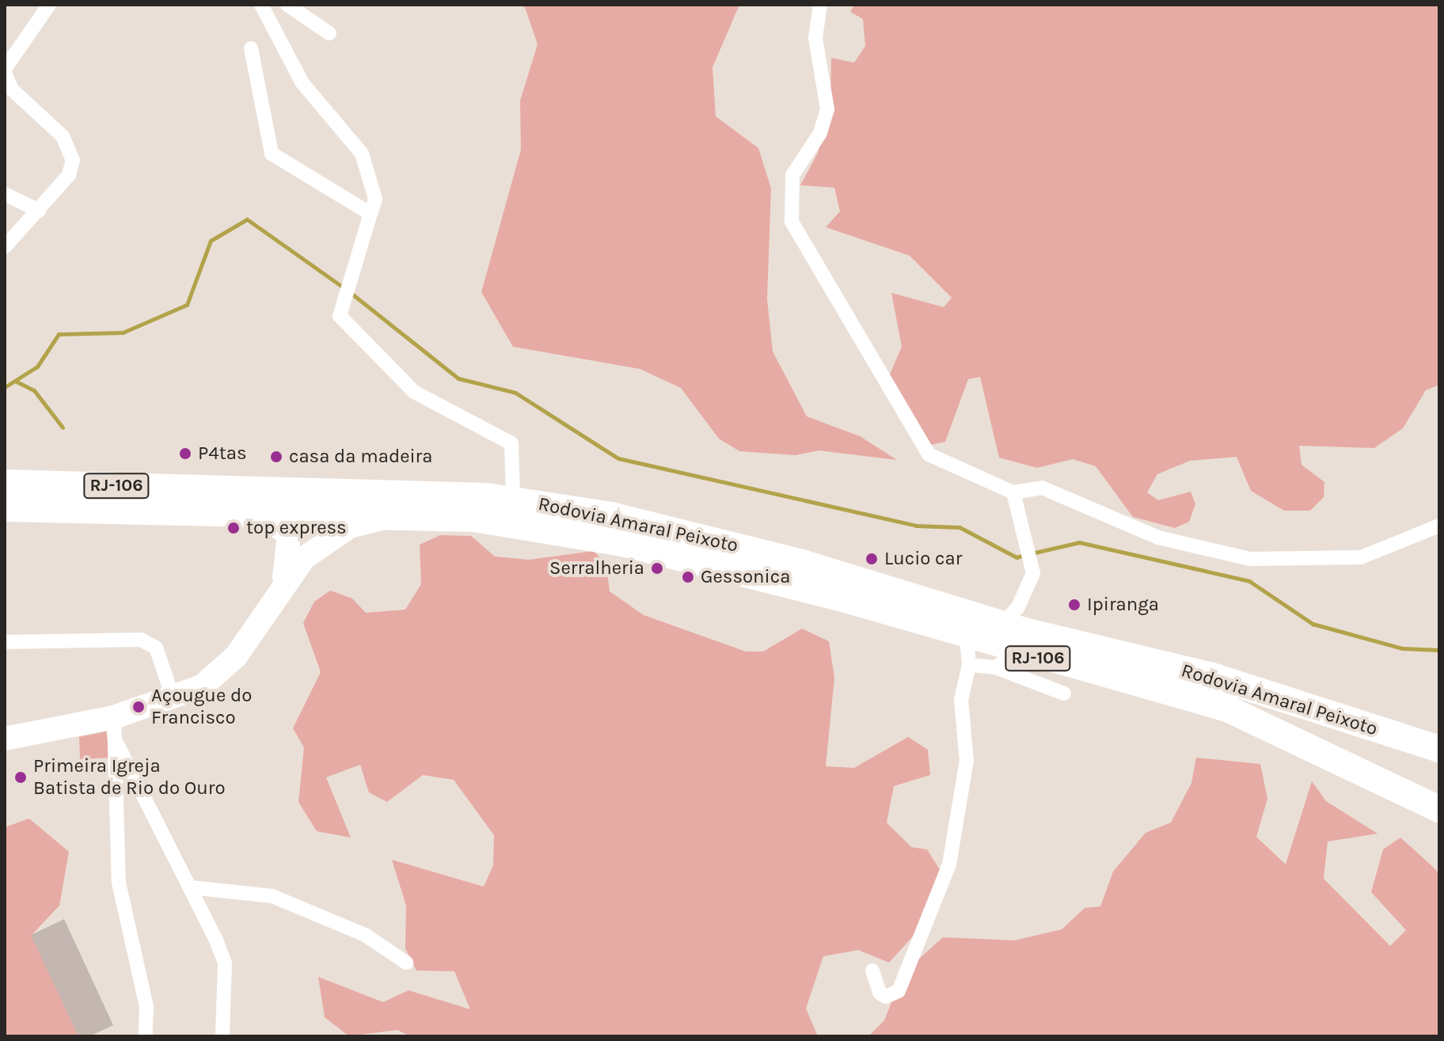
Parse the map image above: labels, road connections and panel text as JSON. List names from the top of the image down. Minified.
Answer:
{"streets":{"highway":["RJ-106","Rodovia Amaral Peixoto"]},"crossings":[["RJ-106","Rodovia Amaral Peixoto"]],"places":["P4tas","casa da madeira","top express","Lucio car","Serralheria","Gessonica","Ipiranga","Açougue do Francisco","Primeira Igreja Batista de Rio do Ouro"]}
